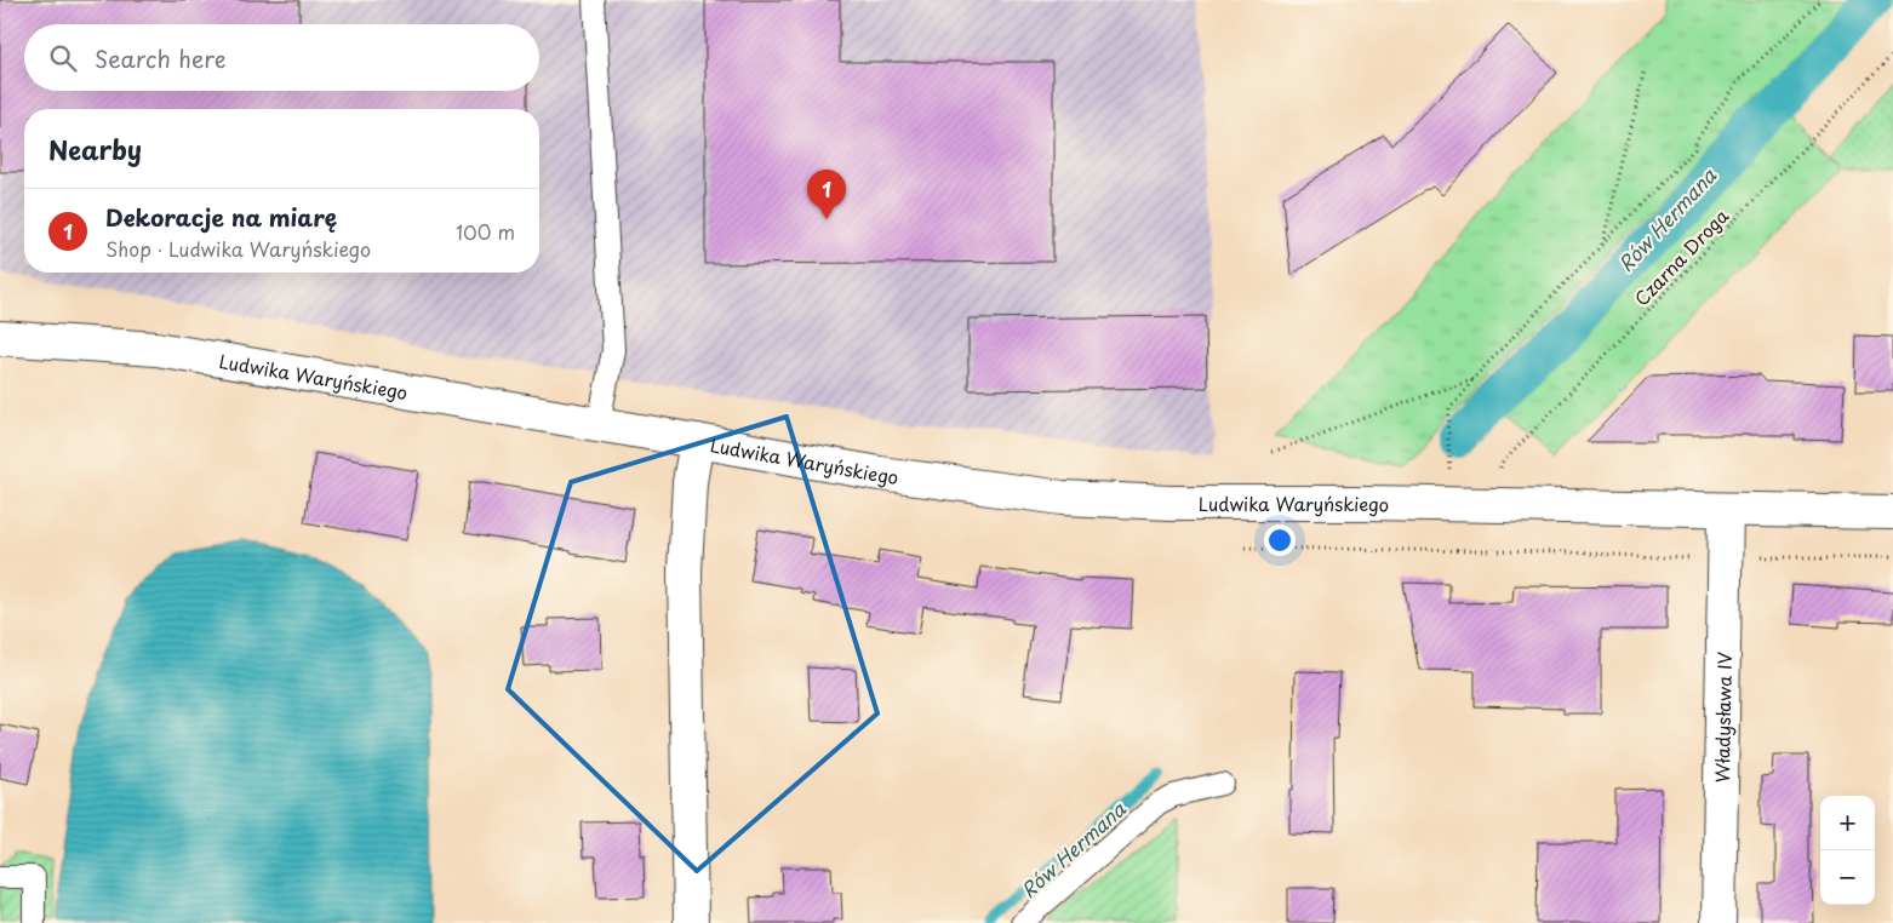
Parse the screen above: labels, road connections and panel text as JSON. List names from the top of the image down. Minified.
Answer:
{"streets":{"street":["Ludwika Waryńskiego","Władysława IV"],"path":["Czarna Droga"]},"crossings":[["Ludwika Waryńskiego","Władysława IV"]],"water":["Rów Hermana"],"page":{"search":"Search here","heading":"Nearby","pins":"1","list":[{"mark":"1","name":"Dekoracje na miarę","note":"Shop · Ludwika Waryńskiego","value":"100 m"}],"map_buttons":["+","−"]}}
